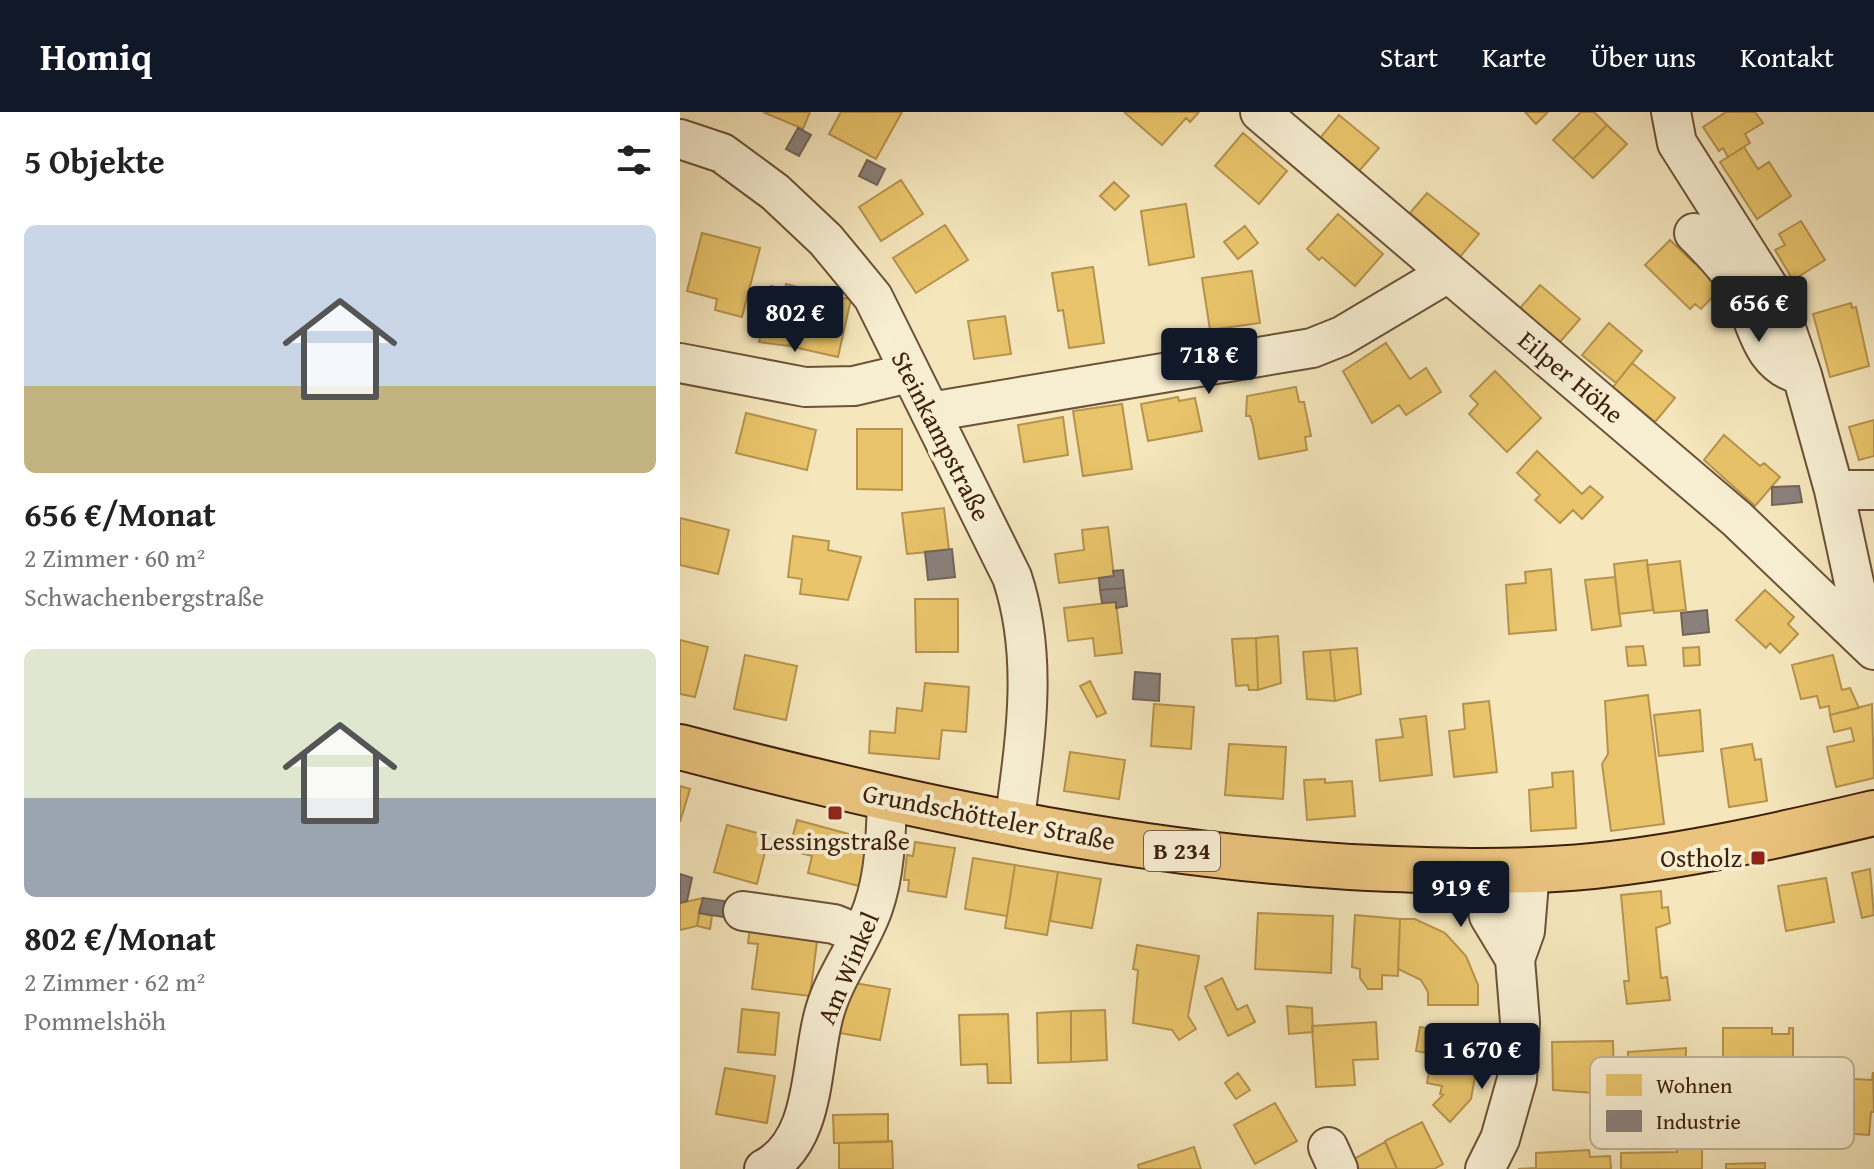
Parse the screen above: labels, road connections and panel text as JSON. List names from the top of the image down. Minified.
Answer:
{"streets":{"main road":["Grundschötteler Straße","B 234"],"street":["Eilper Höhe","Steinkampstraße","Am Winkel"]},"crossings":[["Steinkampstraße","Grundschötteler Straße"],["Grundschötteler Straße","Am Winkel"]],"places":{"transit":["Lessingstraße","Ostholz"]},"legend":["Wohnen","Industrie"],"page":{"header":"Homiq","nav":["Start","Karte","Über uns","Kontakt"],"heading":"5 Objekte","list":[{"name":"656 €/Monat","note":"2 Zimmer · 60 m² · Schwachenbergstraße"},{"name":"802 €/Monat","note":"2 Zimmer · 62 m² · Pommelshöh"}],"price":["656 €","802 €","718 €","919 €","1 670 €"]}}
